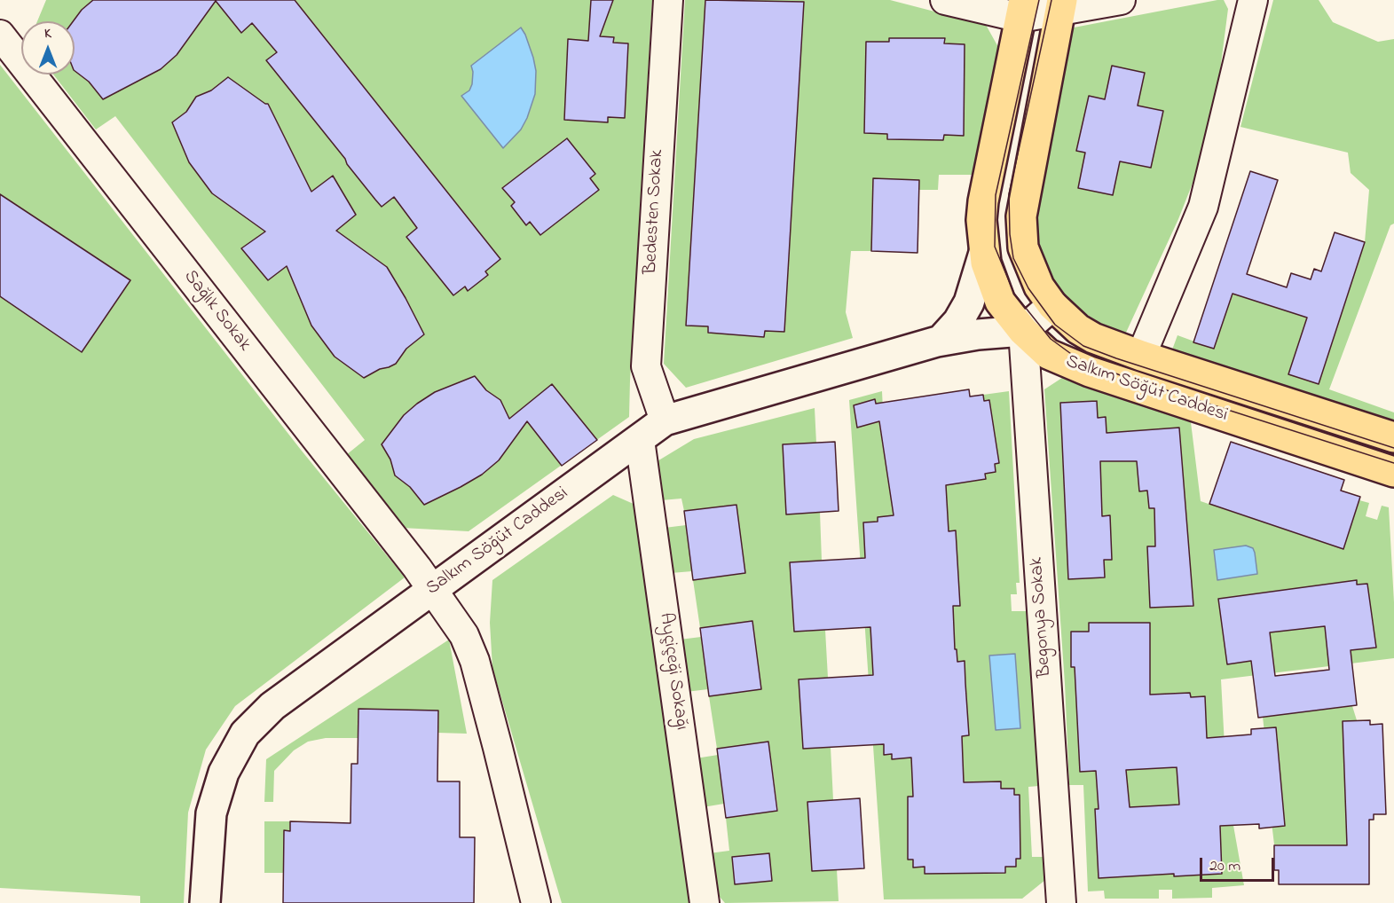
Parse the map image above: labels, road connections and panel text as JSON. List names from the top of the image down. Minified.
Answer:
{"streets":{"main road":["Salkım Söğüt Caddesi"],"street":["Bedesten Sokak","Sağlık Sokak","Begonya Sokak","Ayçiçeği Sokağı"]},"crossings":[["Bedesten Sokak","Salkım Söğüt Caddesi"],["Sağlık Sokak","Salkım Söğüt Caddesi"],["Salkım Söğüt Caddesi","Begonya Sokak"],["Salkım Söğüt Caddesi","Ayçiçeği Sokağı"]],"scale_bar":"20 m","north":"top"}
